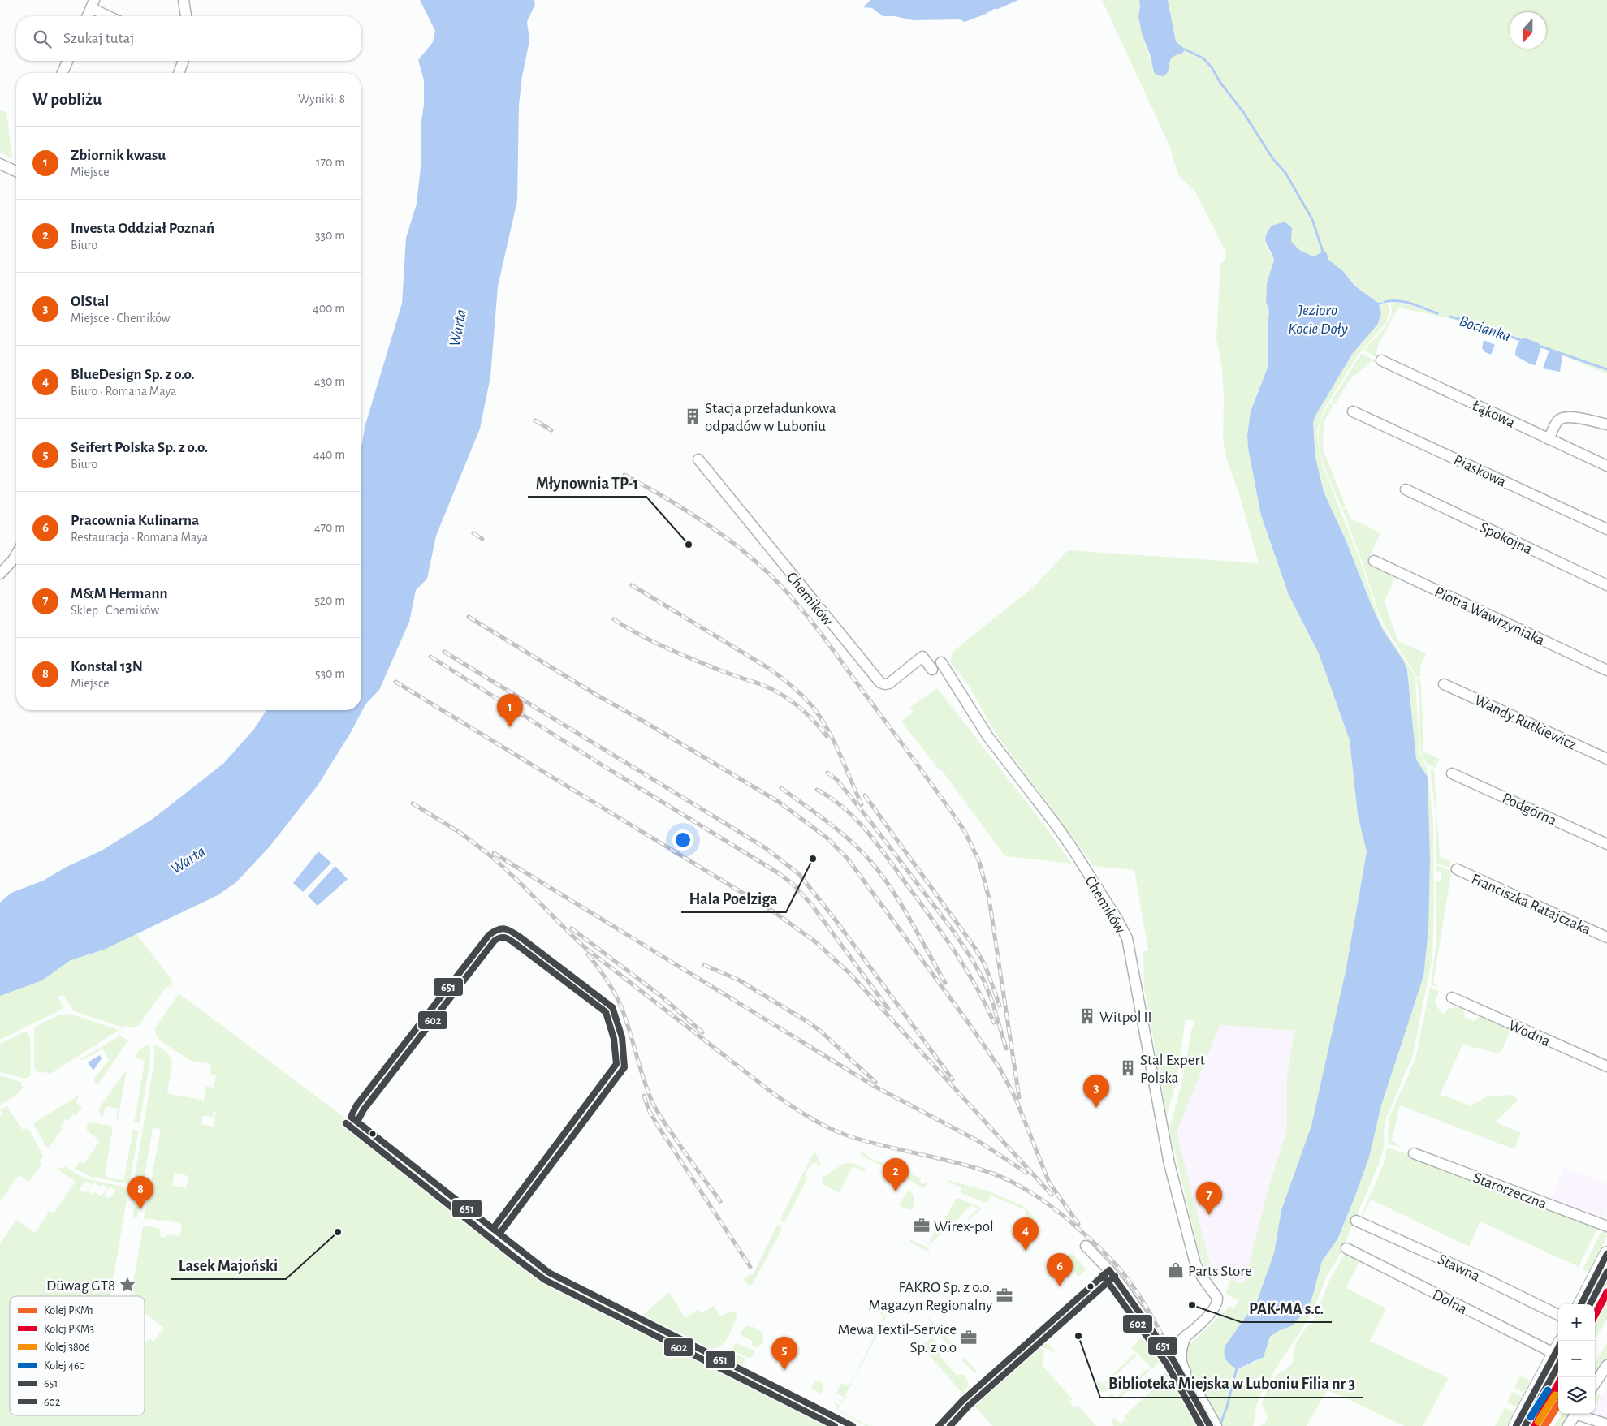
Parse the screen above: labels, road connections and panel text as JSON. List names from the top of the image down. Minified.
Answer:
{"streets":{"street":["Łąkowa","Piaskowa","Spokojna","Chemików","Piotra Wawrzyniaka","Wandy Rutkiewicz","Podgórna","Franciszka Ratajczaka","Wodna","Starorzeczna","Stawna","Dolna"]},"water":["Jezioro Kocie Doły","Warta","Bocianka"],"places":{"building":["Stacja przeładunkowa odpadów w Luboniu","Witpol II","Stal Expert Polska"],"other":["Młynownia TP-1","Hala Poelziga","Lasek Majoński","PAK-MA s.c.","Biblioteka Miejska w Luboniu Filia nr 3"],"office":["Wirex-pol","FAKRO Sp. z o.o. Magazyn Regionalny","Mewa Textil-Service Sp. z o.o"],"shop":["Parts Store"],"place":["Düwag GT8"]},"lines":["transit line 651","transit line 602","rail line PKM3","rail line 460","rail line 3806","rail line PKM1"],"legend":["Kolej PKM1","Kolej PKM3","Kolej 3806","Kolej 460","651","602"],"north":"bottom","page":{"search":"Szukaj tutaj","heading":["W pobliżu","Wyniki: 8"],"list":[{"mark":"1","name":"Zbiornik kwasu","note":"Miejsce","value":"170 m"},{"mark":"2","name":"Investa Oddział Poznań","note":"Biuro","value":"330 m"},{"mark":"3","name":"OlStal","note":"Miejsce · Chemików","value":"400 m"},{"mark":"4","name":"BlueDesign Sp. z o.o.","note":"Biuro · Romana Maya","value":"430 m"},{"mark":"5","name":"Seifert Polska Sp. z o.o.","note":"Biuro","value":"440 m"},{"mark":"6","name":"Pracownia Kulinarna","note":"Restauracja · Romana Maya","value":"470 m"},{"mark":"7","name":"M&M Hermann","note":"Sklep · Chemików","value":"520 m"},{"mark":"8","name":"Konstal 13N","note":"Miejsce","value":"530 m"}],"pins":["1","3","2","8","7","4","6","5"],"map_buttons":["+","−"]}}
